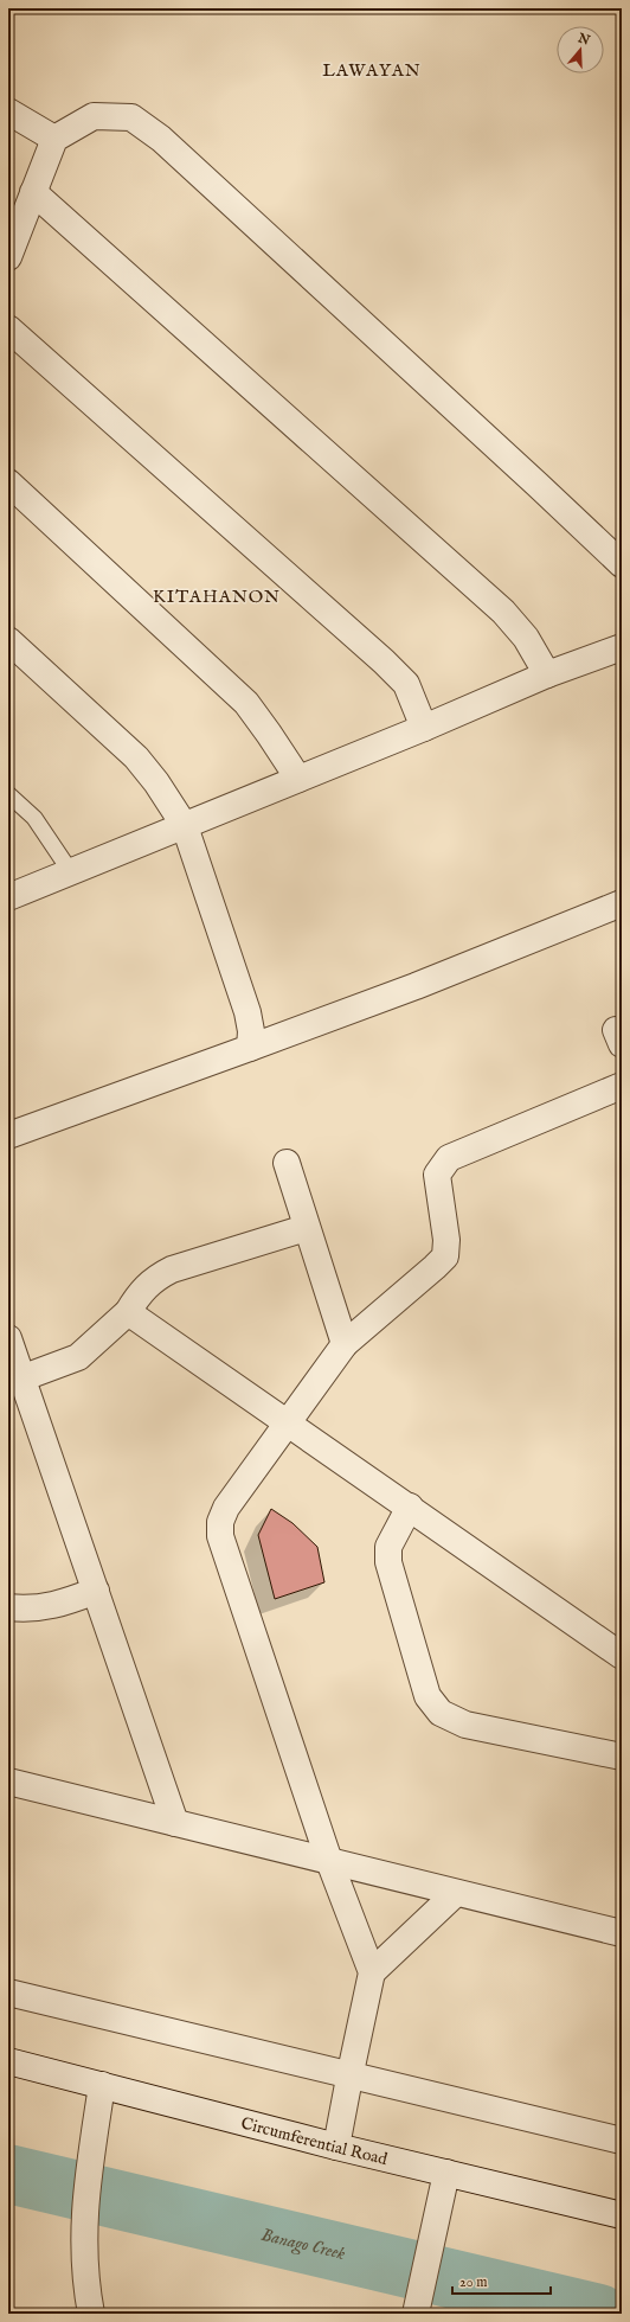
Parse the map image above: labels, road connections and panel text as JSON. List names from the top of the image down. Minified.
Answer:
{"streets":{"street":["Circumferential Road"]},"districts":["LAWAYAN","KITAHANON"],"water":["Banago Creek"],"scale_bar":"20 m","north":"top"}
